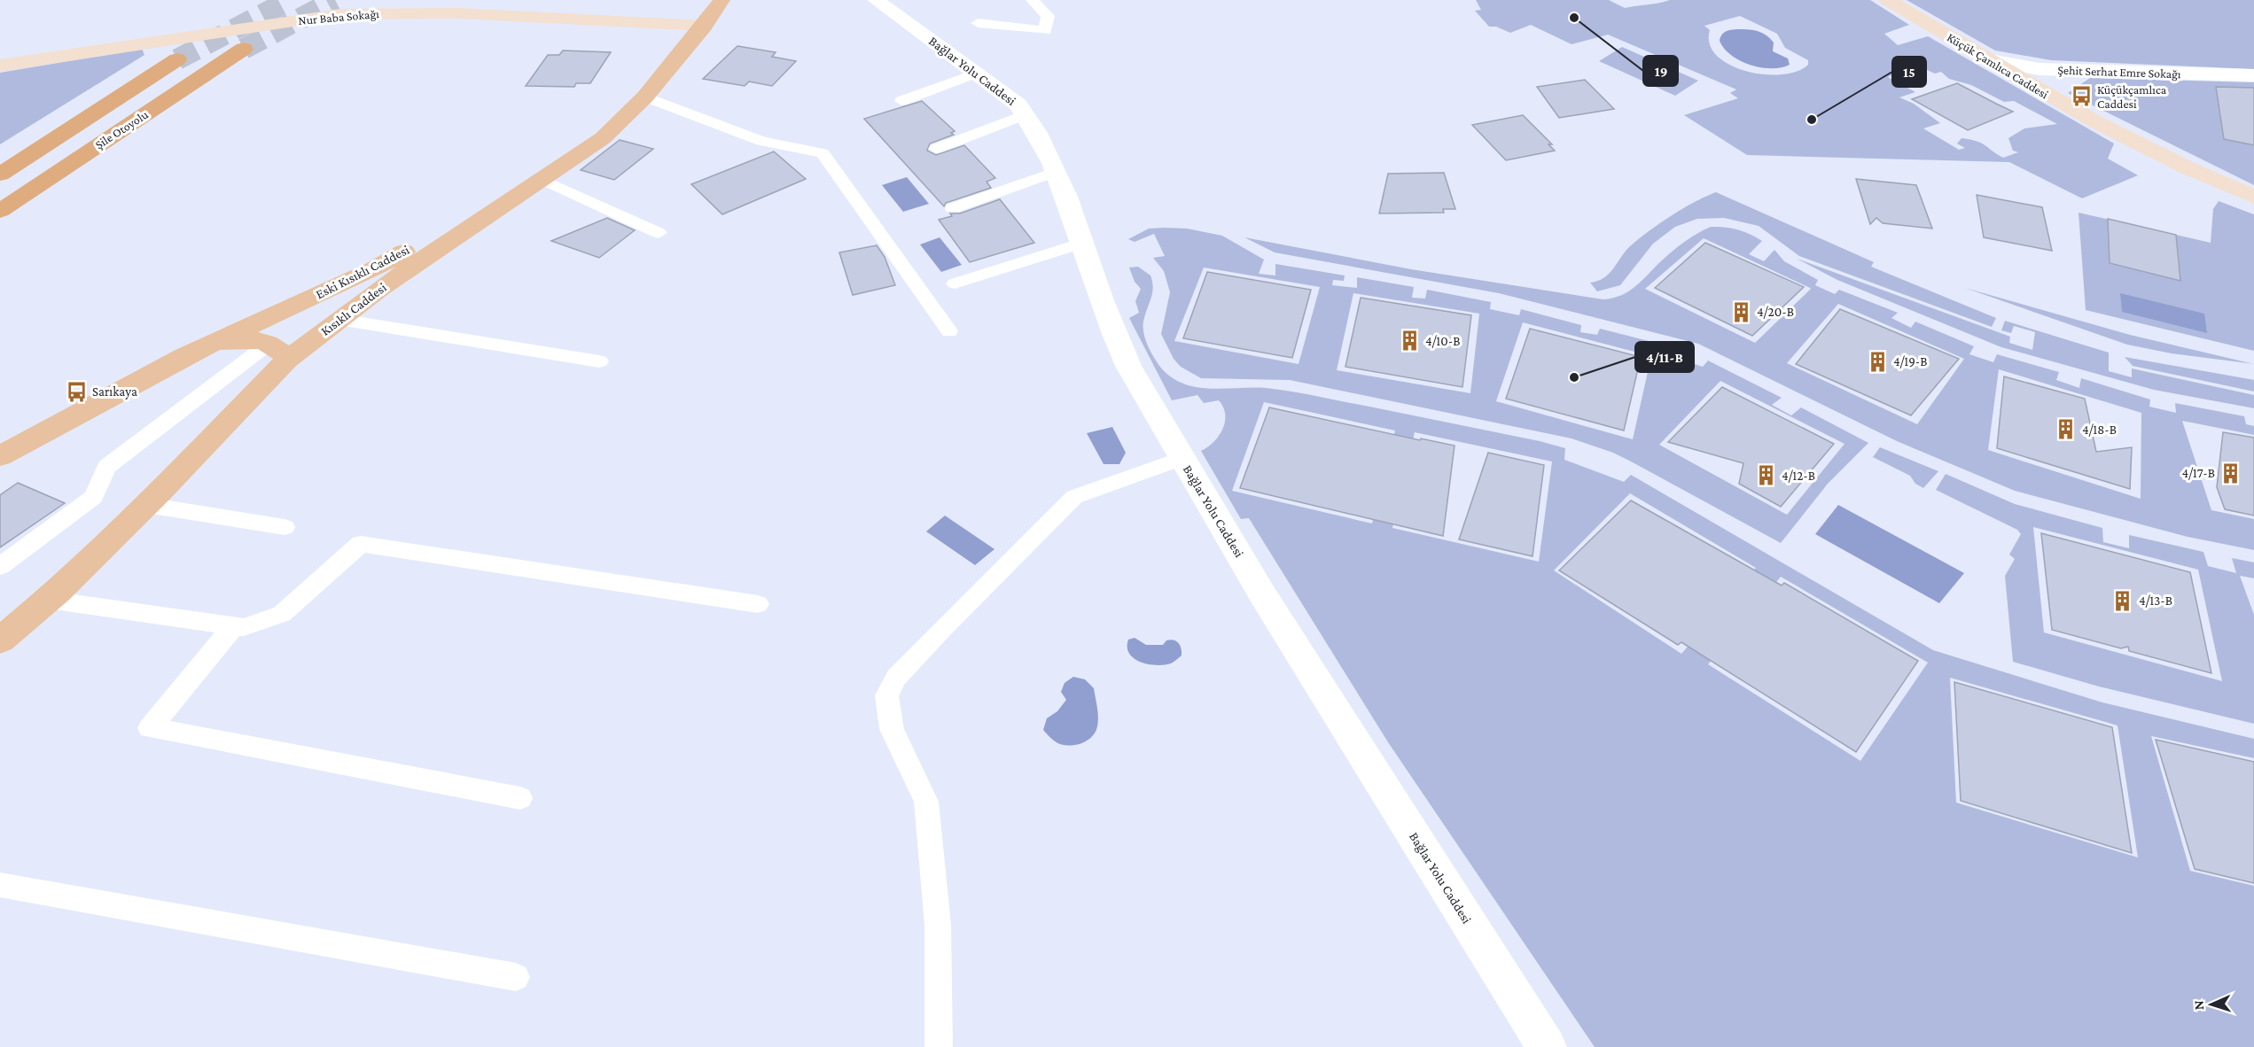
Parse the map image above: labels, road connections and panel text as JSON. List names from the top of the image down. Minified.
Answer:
{"streets":{"highway":["Şile Otoyolu"],"main road":["Nur Baba Sokağı","Küçük Çamlıca Caddesi","Eski Kısıklı Caddesi","Kısıklı Caddesi"],"street":["Bağlar Yolu Caddesi","Şehit Serhat Emre Sokağı"]},"crossings":[["Nur Baba Sokağı","Eski Kısıklı Caddesi"],["Nur Baba Sokağı","Kısıklı Caddesi"],["Küçük Çamlıca Caddesi","Şehit Serhat Emre Sokağı"],["Eski Kısıklı Caddesi","Kısıklı Caddesi"]],"places":{"other":["19","15","4/11-B"],"bus stop":["Küçükçamlıca Caddesi","Sarıkaya"],"building":["4/20-B","4/10-B","4/19-B","4/18-B","4/17-B","4/12-B","4/13-B"]},"north":"left"}
